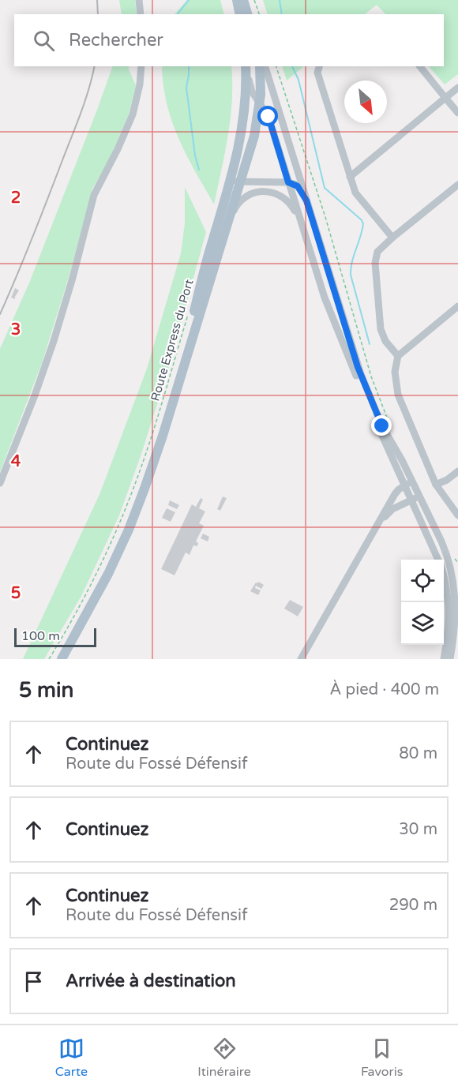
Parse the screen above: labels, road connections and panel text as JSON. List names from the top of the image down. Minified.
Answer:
{"streets":{"main road":["Route Express du Port"]},"scale_bar":"100 m","north":"bottom right","page":{"search":"Rechercher","scale":"100 m","heading":["5 min","À pied · 400 m"],"list":[["Continuez","Route du Fossé Défensif","80 m"],["Continuez","30 m"],["Continuez","Route du Fossé Défensif","290 m"],"Arrivée à destination"],"nav":["Carte","Itinéraire","Favoris"]},"grid":{"rows":["2","3","4","5"]}}
